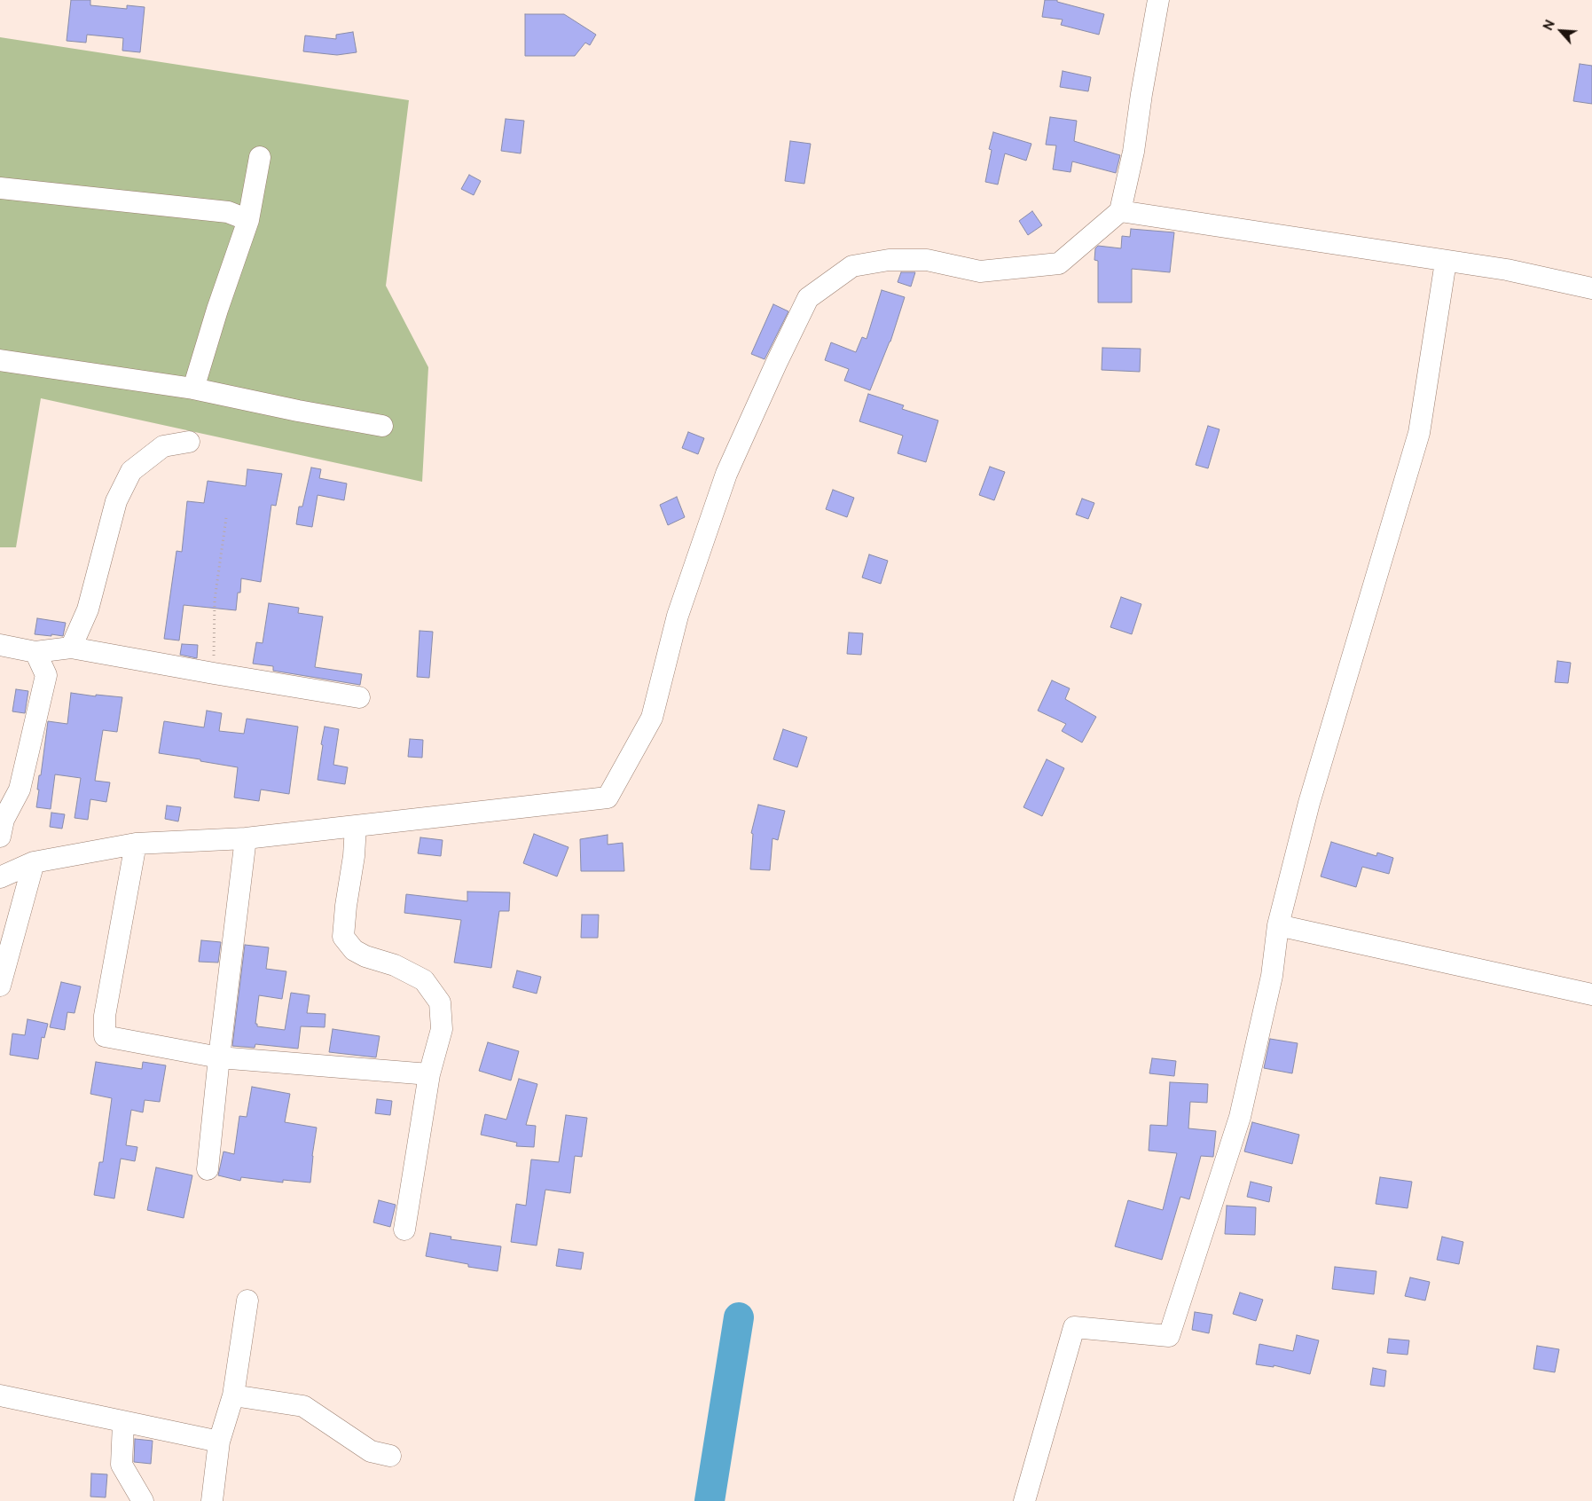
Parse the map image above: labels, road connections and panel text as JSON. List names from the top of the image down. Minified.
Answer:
{"north":"top left"}
